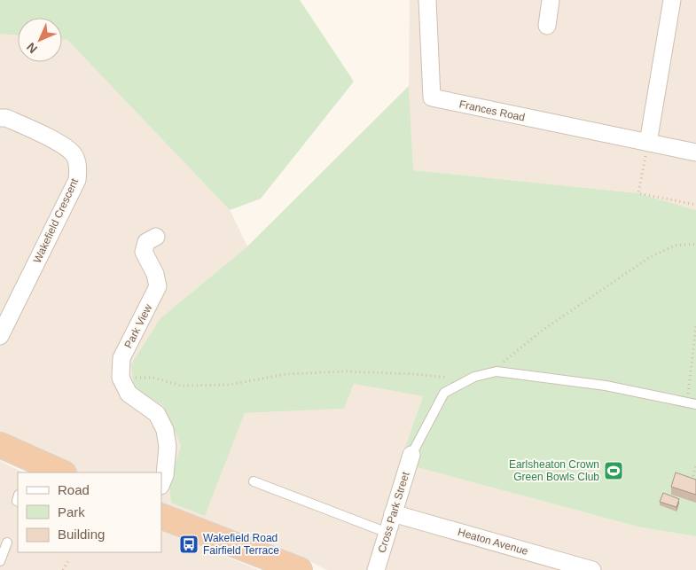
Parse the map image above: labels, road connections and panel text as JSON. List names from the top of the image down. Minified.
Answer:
{"streets":{"street":["Frances Road","Wakefield Crescent","Park View","Cross Park Street","Heaton Avenue"]},"crossings":[["Cross Park Street","Heaton Avenue"]],"places":{"sports":["Earlsheaton Crown Green Bowls Club"],"bus stop":["Wakefield Road Fairfield Terrace"]},"legend":["Road","Park","Building"],"north":"bottom left"}
